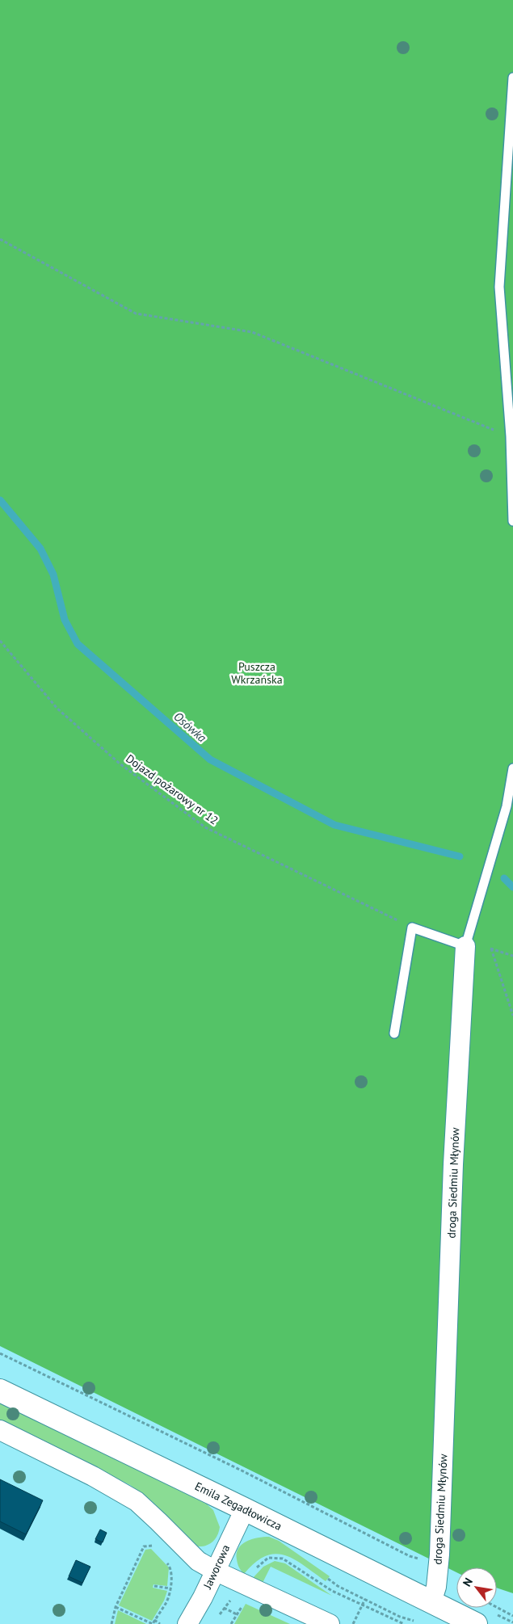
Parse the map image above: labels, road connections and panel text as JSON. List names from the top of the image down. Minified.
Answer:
{"streets":{"main road":["Emila Zegadłowicza"],"street":["droga Siedmiu Młynów","Jaworowa"],"path":["Dojazd pożarowy nr 12"]},"crossings":[["droga Siedmiu Młynów","Emila Zegadłowicza"],["Emila Zegadłowicza","Jaworowa"]],"water":["Osówka"],"parks":["Puszcza Wkrzańska"],"north":"top left"}
